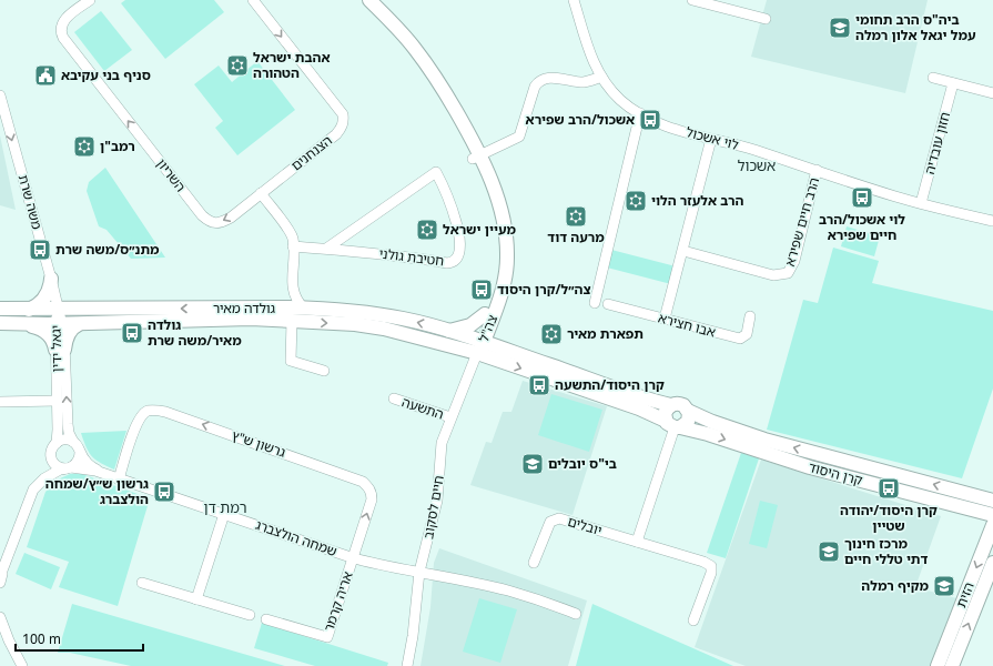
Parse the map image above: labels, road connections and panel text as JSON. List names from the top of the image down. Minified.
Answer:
{"streets":{"main road":["גולדה מאיר","צה\"ל","קרן היסוד","הזית"],"street":["לוי אשכול","חזון עובדיה","הצנחנים","השריון","משה שרת","הרב חיים שפירא","חטיבת גולני","אבו חצירא","יגאל ידין","התשעה","גרשון ש\"ץ","חיים לסקוב","יובלים","שמחה הולצברג","אריה קרמר"]},"crossings":[["לוי אשכול","חזון עובדיה"],["לוי אשכול","הרב חיים שפירא"],["הצנחנים","השריון"],["משה שרת","גולדה מאיר"],["משה שרת","יגאל ידין"],["גולדה מאיר","צה\"ל"],["גולדה מאיר","יגאל ידין"],["גולדה מאיר","קרן היסוד"],["גולדה מאיר","חיים לסקוב"],["צה\"ל","קרן היסוד"],["צה\"ל","חיים לסקוב"],["יגאל ידין","שמחה הולצברג"],["התשעה","חיים לסקוב"],["גרשון ש\"ץ","שמחה הולצברג"],["גרשון ש\"ץ","אריה קרמר"],["קרן היסוד","חיים לסקוב"],["חיים לסקוב","שמחה הולצברג"],["שמחה הולצברג","אריה קרמר"]],"one_way":["משה שרת"],"districts":["אשכול","רמת דן"],"places":{"school or university":["ביה\"ס הרב תחומי עמל יגאל אלון רמלה","בי\"ס יובלים","מרכז חינוך דתי טללי חיים","מקיף רמלה"],"synagogue":["אהבת ישראל הטהורה","רמב\"ן","הרב אלעזר הלוי","מרעה דוד","מעיין ישראל","תפארת מאיר"],"public building":["סניף בני עקיבא"],"bus stop":["אשכול/הרב שפירא","לוי אשכול/הרב חיים שפירא","מתנ״ס/משה שרת","צה״ל/קרן היסוד","גולדה מאיר/משה שרת","קרן היסוד/התשעה","קרן היסוד/יהודה שטיין","גרשון ש״ץ/שמחה הולצברג"]},"scale_bar":"100 m"}
